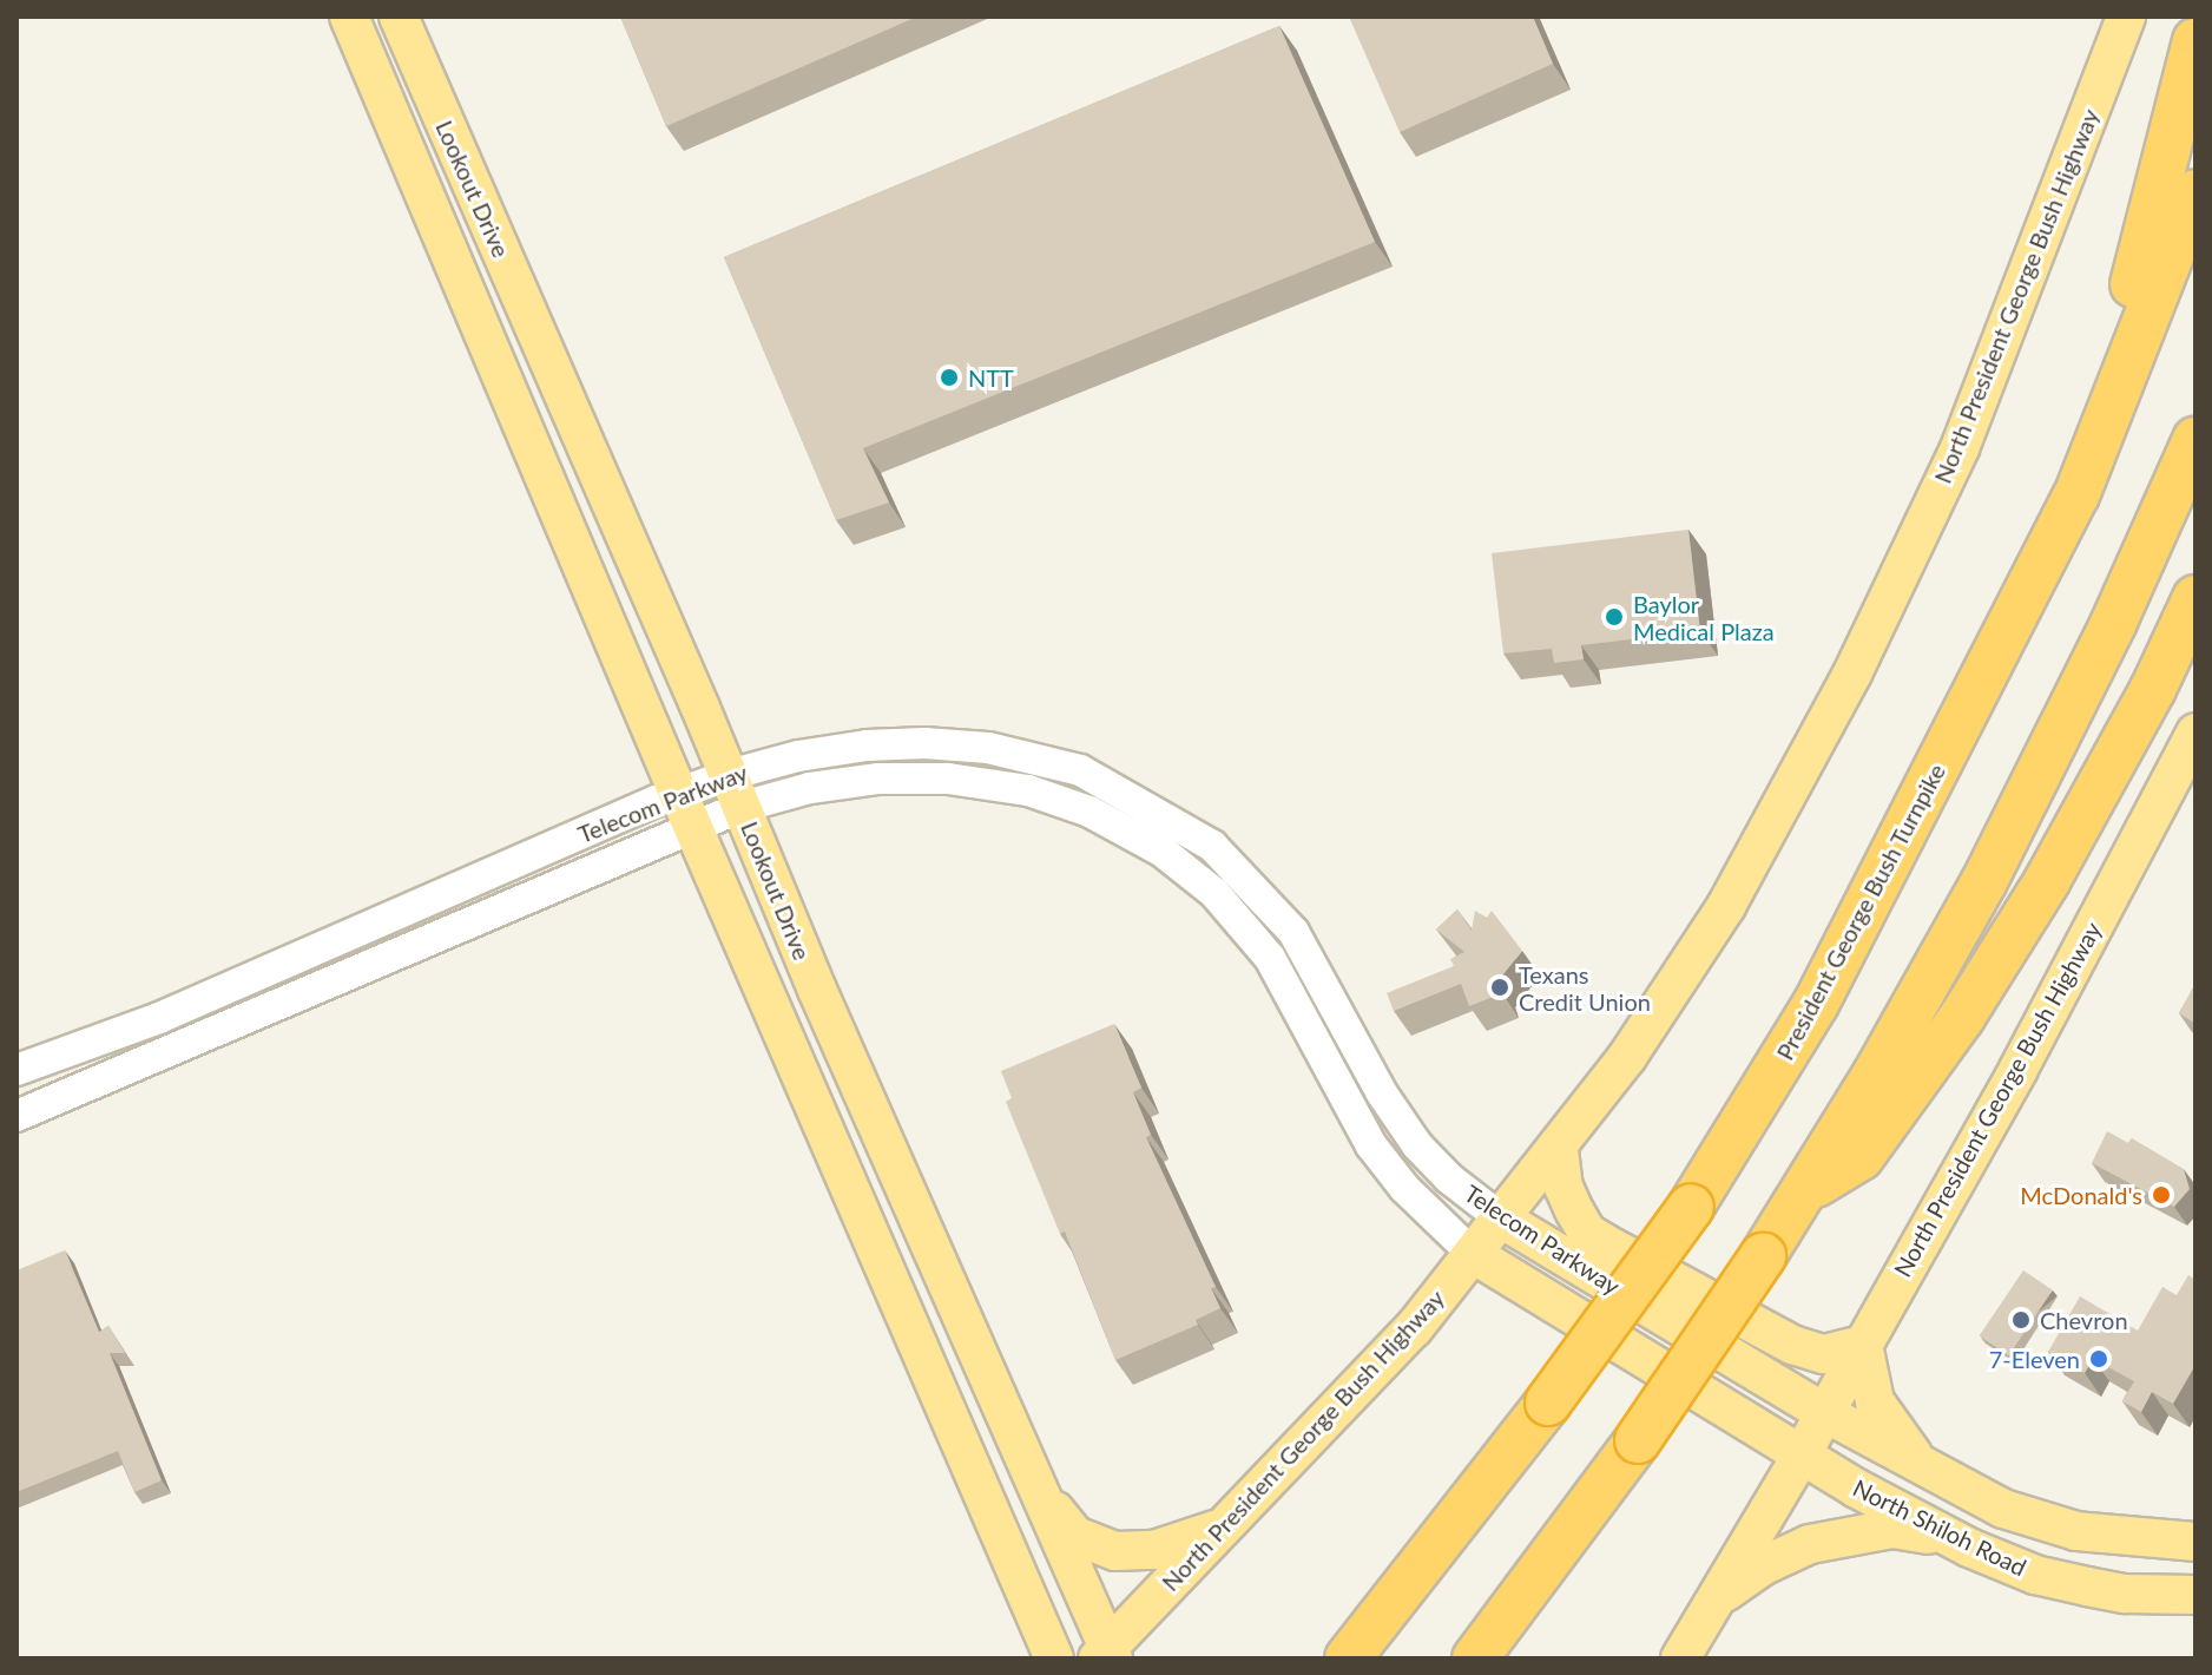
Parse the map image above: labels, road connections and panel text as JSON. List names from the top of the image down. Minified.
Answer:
{"streets":{"highway":["President George Bush Turnpike"],"main road":["Lookout Drive","North President George Bush Highway","Telecom Parkway","North Shiloh Road"]},"crossings":[["Lookout Drive","North President George Bush Highway"],["Lookout Drive","Telecom Parkway"],["North President George Bush Highway","Telecom Parkway"],["North President George Bush Highway","North Shiloh Road"],["Telecom Parkway","North Shiloh Road"]],"places":["NTT","Baylor Medical Plaza","Texans Credit Union","McDonald's","Chevron","7-Eleven"]}
